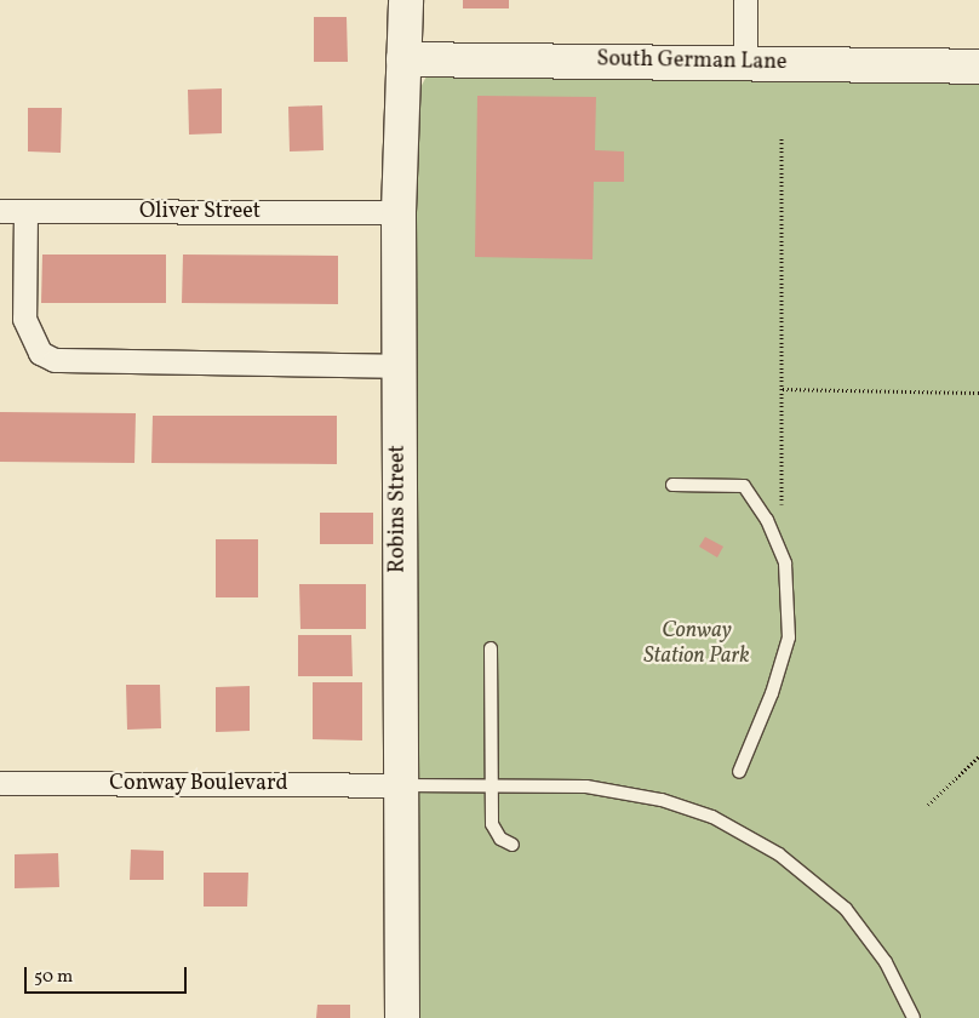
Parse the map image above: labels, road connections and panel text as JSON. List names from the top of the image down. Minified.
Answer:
{"streets":{"street":["South German Lane","Oliver Street","Robins Street","Conway Boulevard"]},"crossings":[["South German Lane","Robins Street"],["Oliver Street","Robins Street"],["Robins Street","Conway Boulevard"]],"parks":["Conway Station Park"],"scale_bar":"50 m"}
